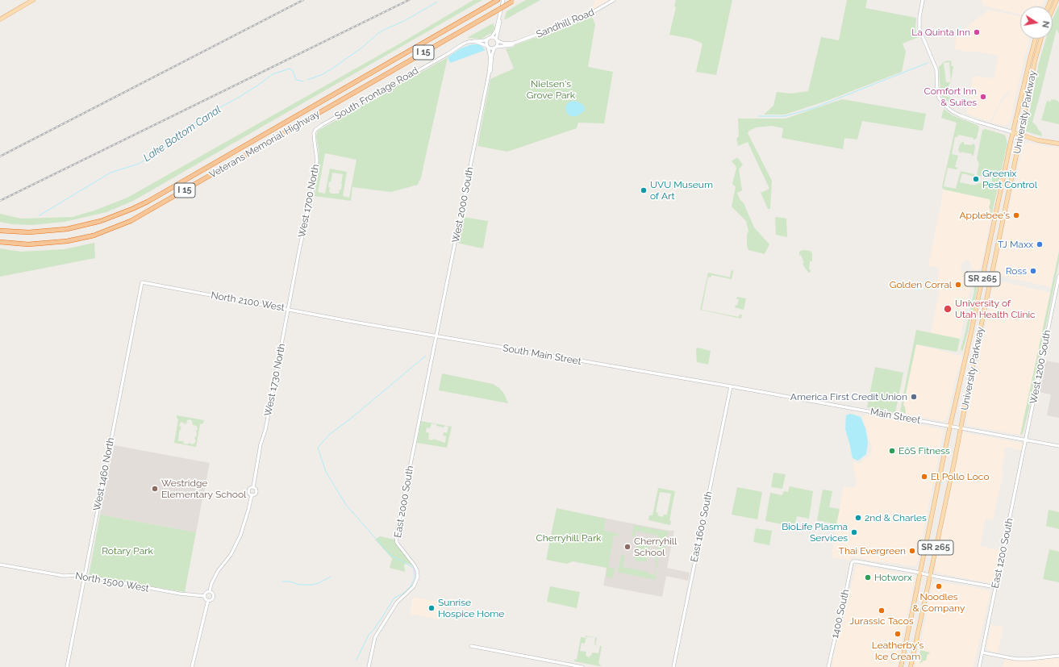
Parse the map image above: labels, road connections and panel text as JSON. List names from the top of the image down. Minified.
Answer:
{"streets":{"highway":["I 15","Veterans Memorial Highway"],"main road":["University Parkway","SR 265"],"street":["Sandhill Road","South Frontage Road","West 1700 North","West 2000 South","North 2100 West","South Main Street","West 1200 South","West 1730 North","Main Street","West 1460 North","East 2000 South","East 1600 South","East 1200 South","North 1500 West","1400 South"]},"crossings":[["Sandhill Road","South Frontage Road"],["Sandhill Road","West 2000 South"],["South Frontage Road","West 1700 North"],["South Frontage Road","West 2000 South"],["University Parkway","SR 265"],["University Parkway","Main Street"],["University Parkway","1400 South"],["West 1700 North","West 1730 North"],["West 2000 South","South Main Street"],["West 2000 South","East 2000 South"],["SR 265","1400 South"],["North 2100 West","South Main Street"],["North 2100 West","West 1730 North"],["North 2100 West","West 1460 North"],["South Main Street","Main Street"],["South Main Street","East 2000 South"],["South Main Street","East 1600 South"],["West 1200 South","Main Street"],["West 1200 South","East 1200 South"],["Main Street","East 1600 South"],["Main Street","East 1200 South"],["West 1460 North","North 1500 West"]],"water":["Lake Bottom Canal"],"parks":["Nielsen's Grove Park","Cherryhill Park","Rotary Park"],"places":["La Quinta Inn","Comfort Inn & Suites","Greenix Pest Control","UVU Museum of Art","Applebee's","TJ Maxx","Ross","Golden Corral","University of Utah Health Clinic","America First Credit Union","EōS Fitness","El Pollo Loco","Westridge Elementary School","2nd & Charles","BioLife Plasma Services","Cherryhill School","Thai Evergreen","Hotworx","Noodles & Company","Sunrise Hospice Home","Jurassic Tacos","Leatherby's Ice Cream"],"north":"right"}
